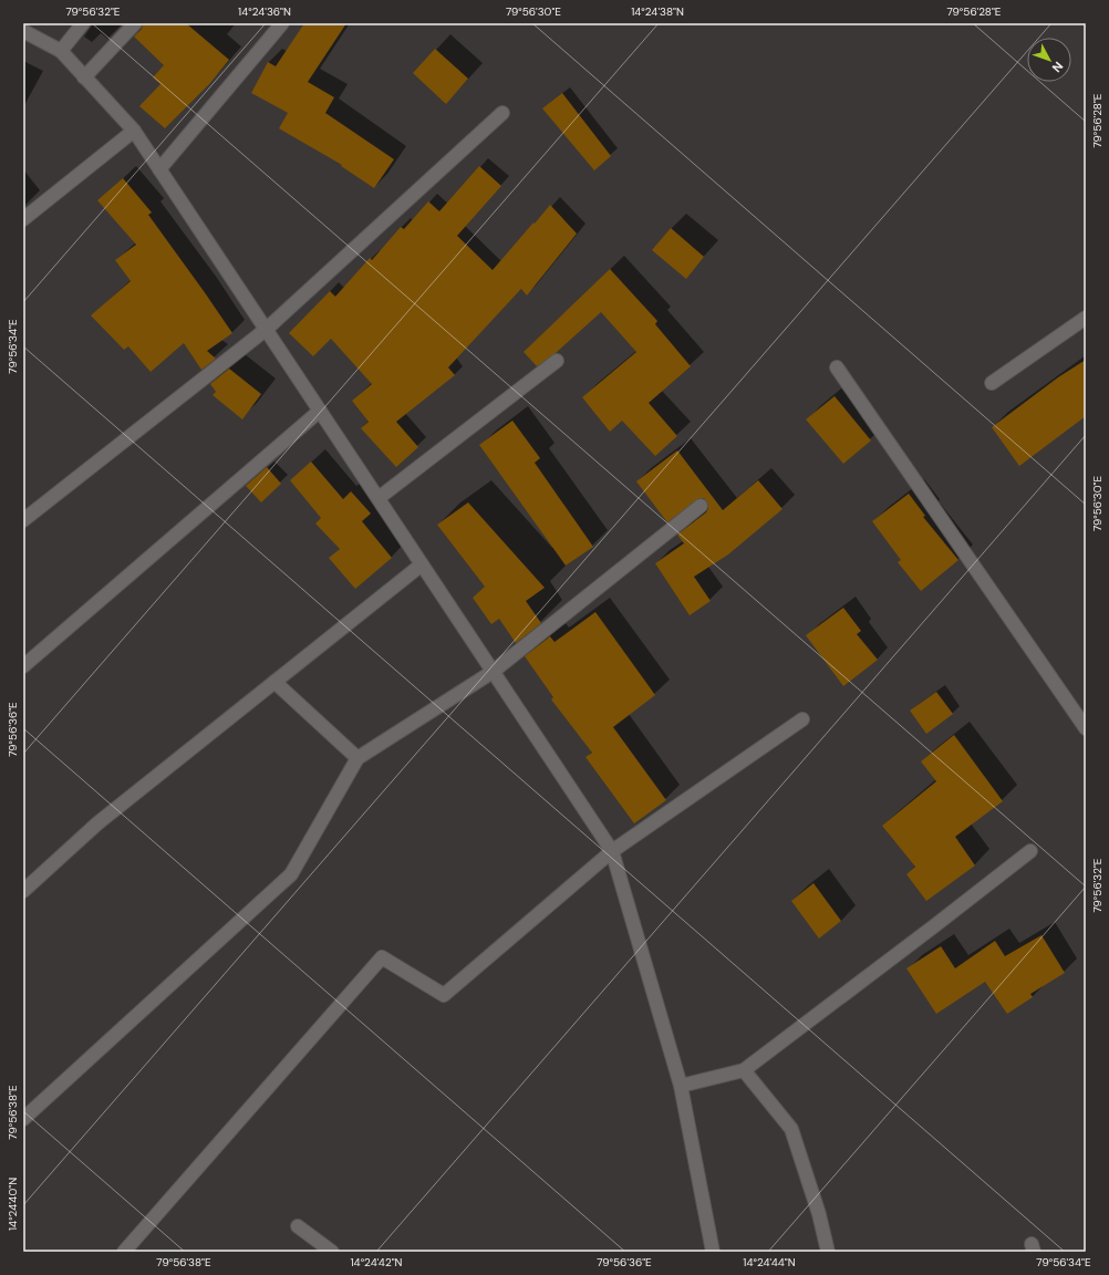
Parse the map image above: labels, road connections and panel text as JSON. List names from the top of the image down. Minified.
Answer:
{"north":"bottom right","coordinates":["79°56'32\"E","14°24'36\"N","79°56'30\"E","14°24'38\"N","79°56'28\"E","79°56'34\"E","79°56'36\"E","79°56'38\"E","14°24'40\"N","14°24'42\"N","14°24'44\"N"]}
